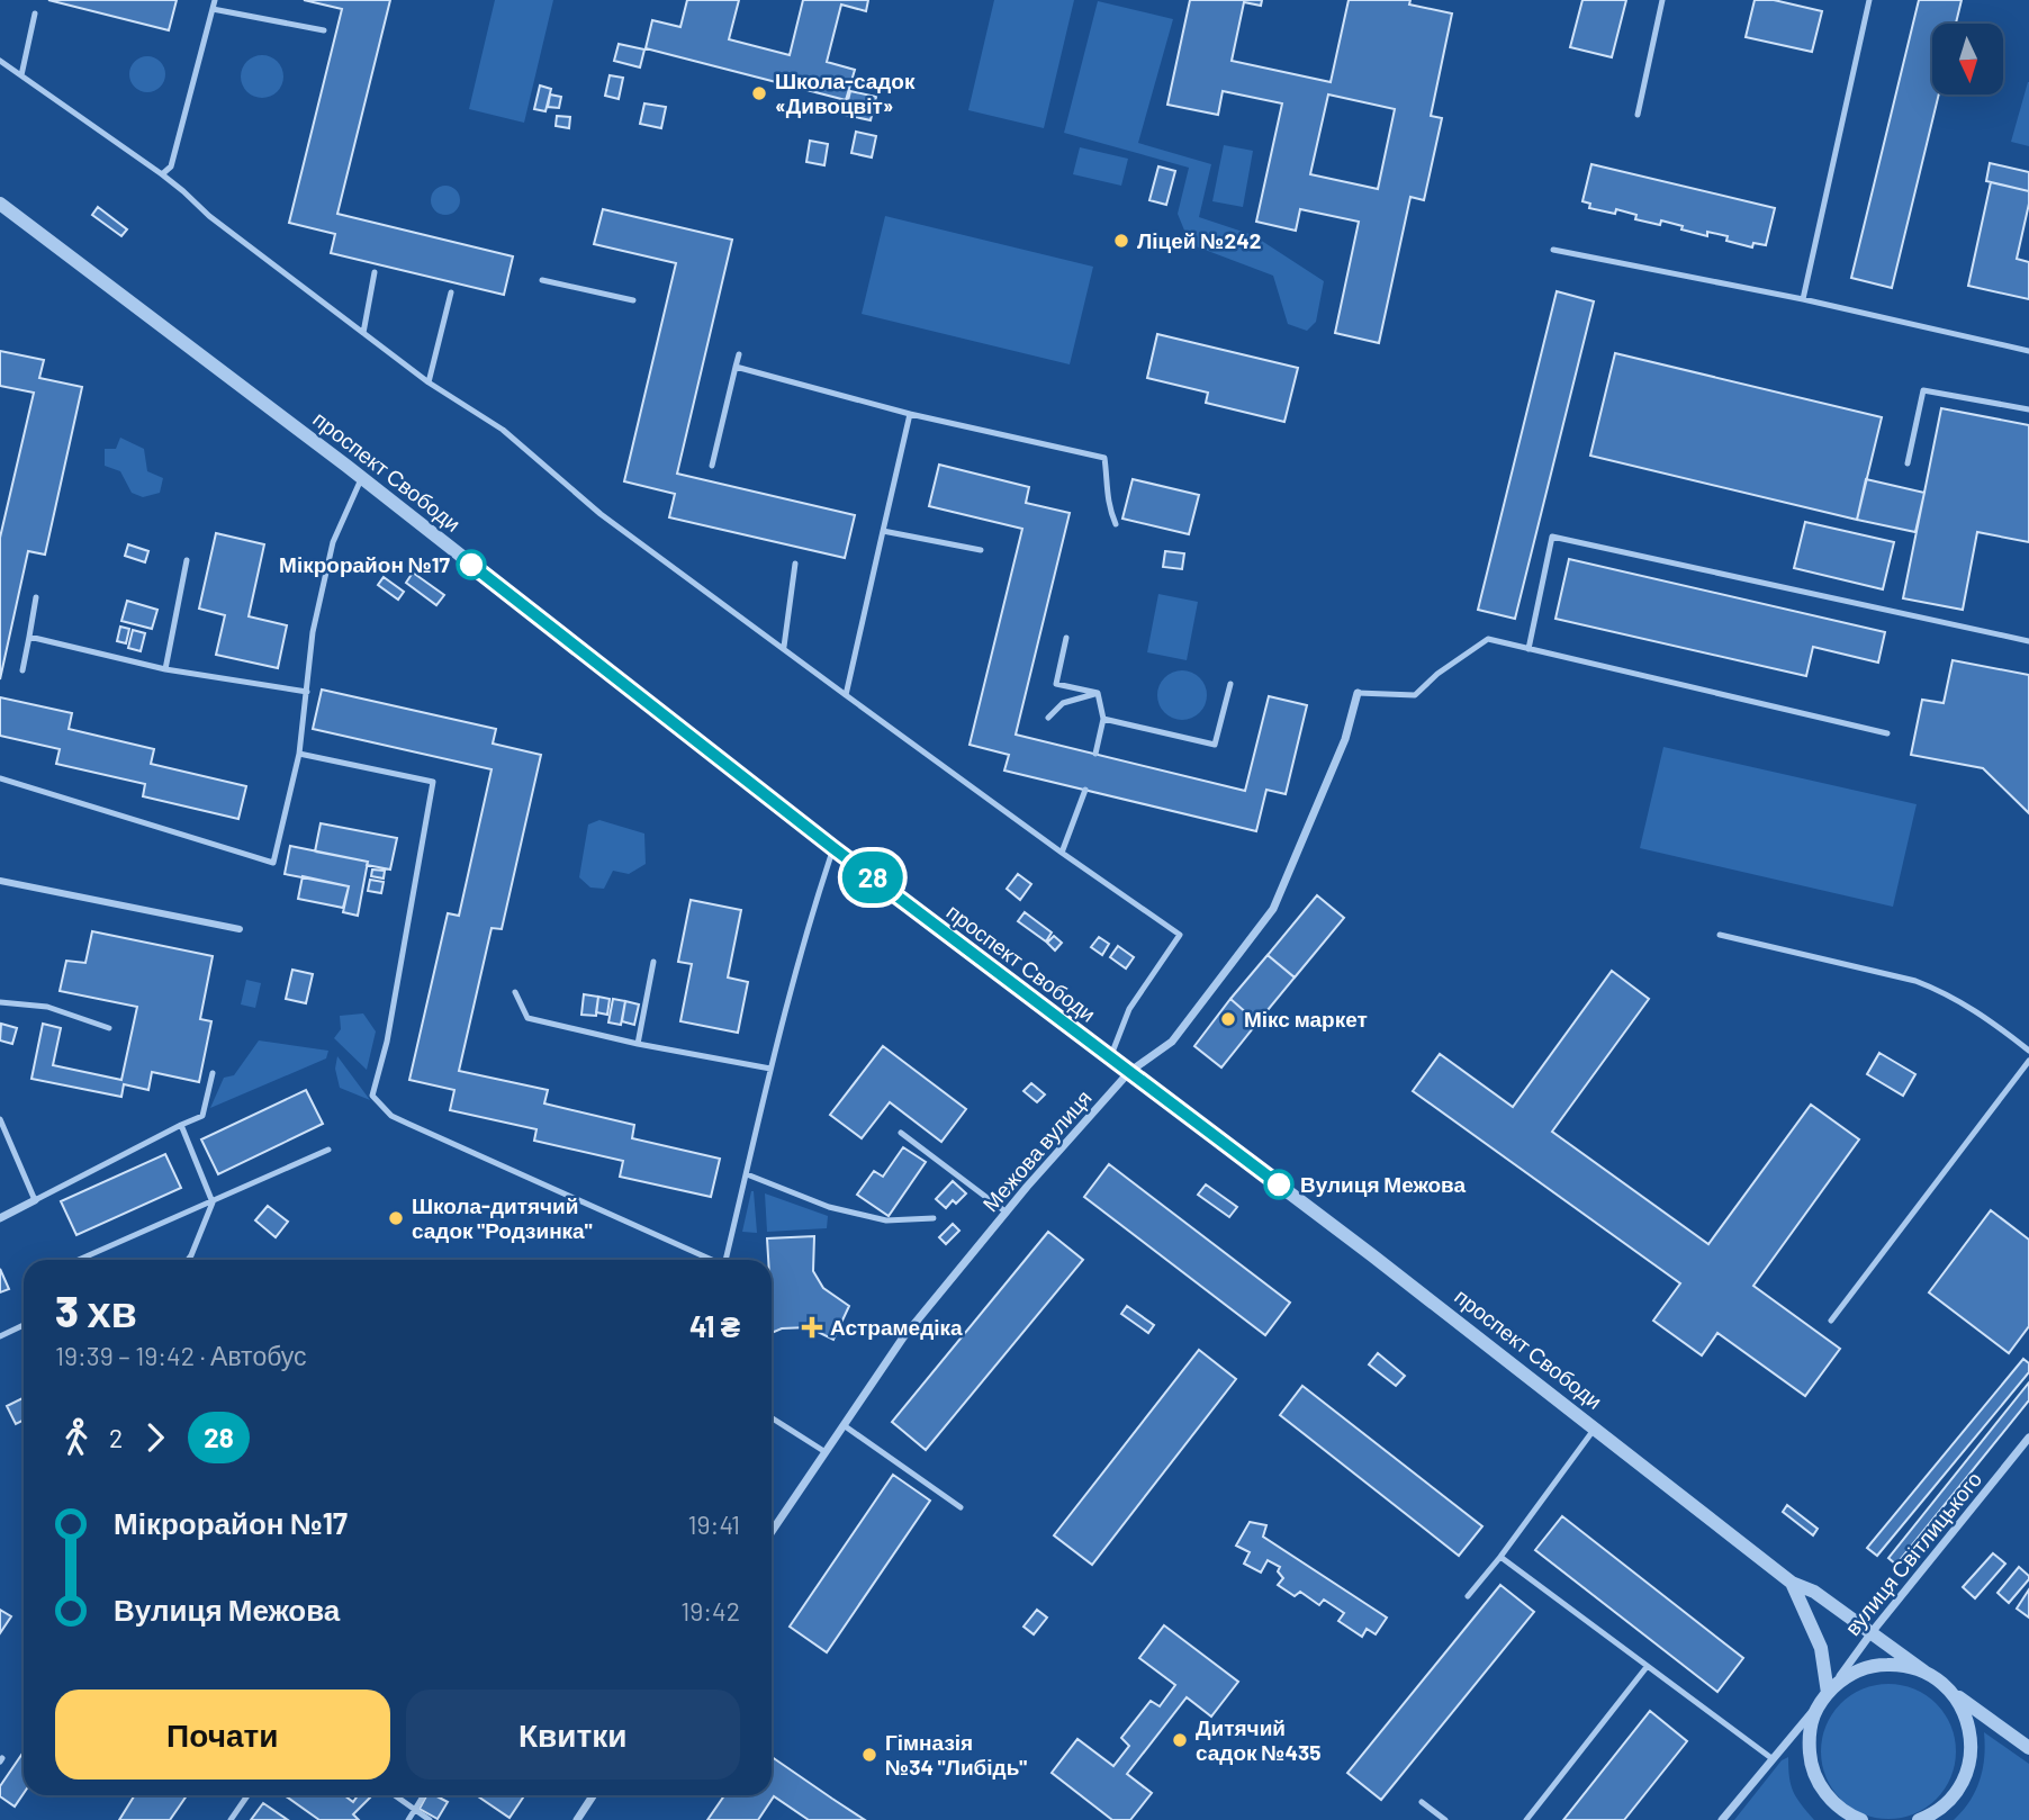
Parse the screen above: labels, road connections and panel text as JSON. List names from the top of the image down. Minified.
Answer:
{"streets":{"street":["проспект Свободи","Межова вулиця","вулиця Світлицького"]},"crossings":[["проспект Свободи","Межова вулиця"],["проспект Свободи","вулиця Світлицького"]],"places":{"other":["Школа-садок «Дивоцвіт»","Ліцей №242","Мікрорайон №17","Мікс маркет","Вулиця Межова","Школа-дитячий садок \"Родзинка\"","Дитячий садок №435","Гімназія №34 \"Либідь\""],"health":["Астрамедіка"]},"lines":["bus line 28"],"north":"bottom","page":{"on_map":"28","heading":["3 хв","19:39 – 19:42 · Автобус","41 ₴"],"legs":["2","28"],"list":[{"name":"Мікрорайон №17","value":"19:41"},{"name":"Вулиця Межова","value":"19:42"}],"buttons":["Почати","Квитки"]}}
